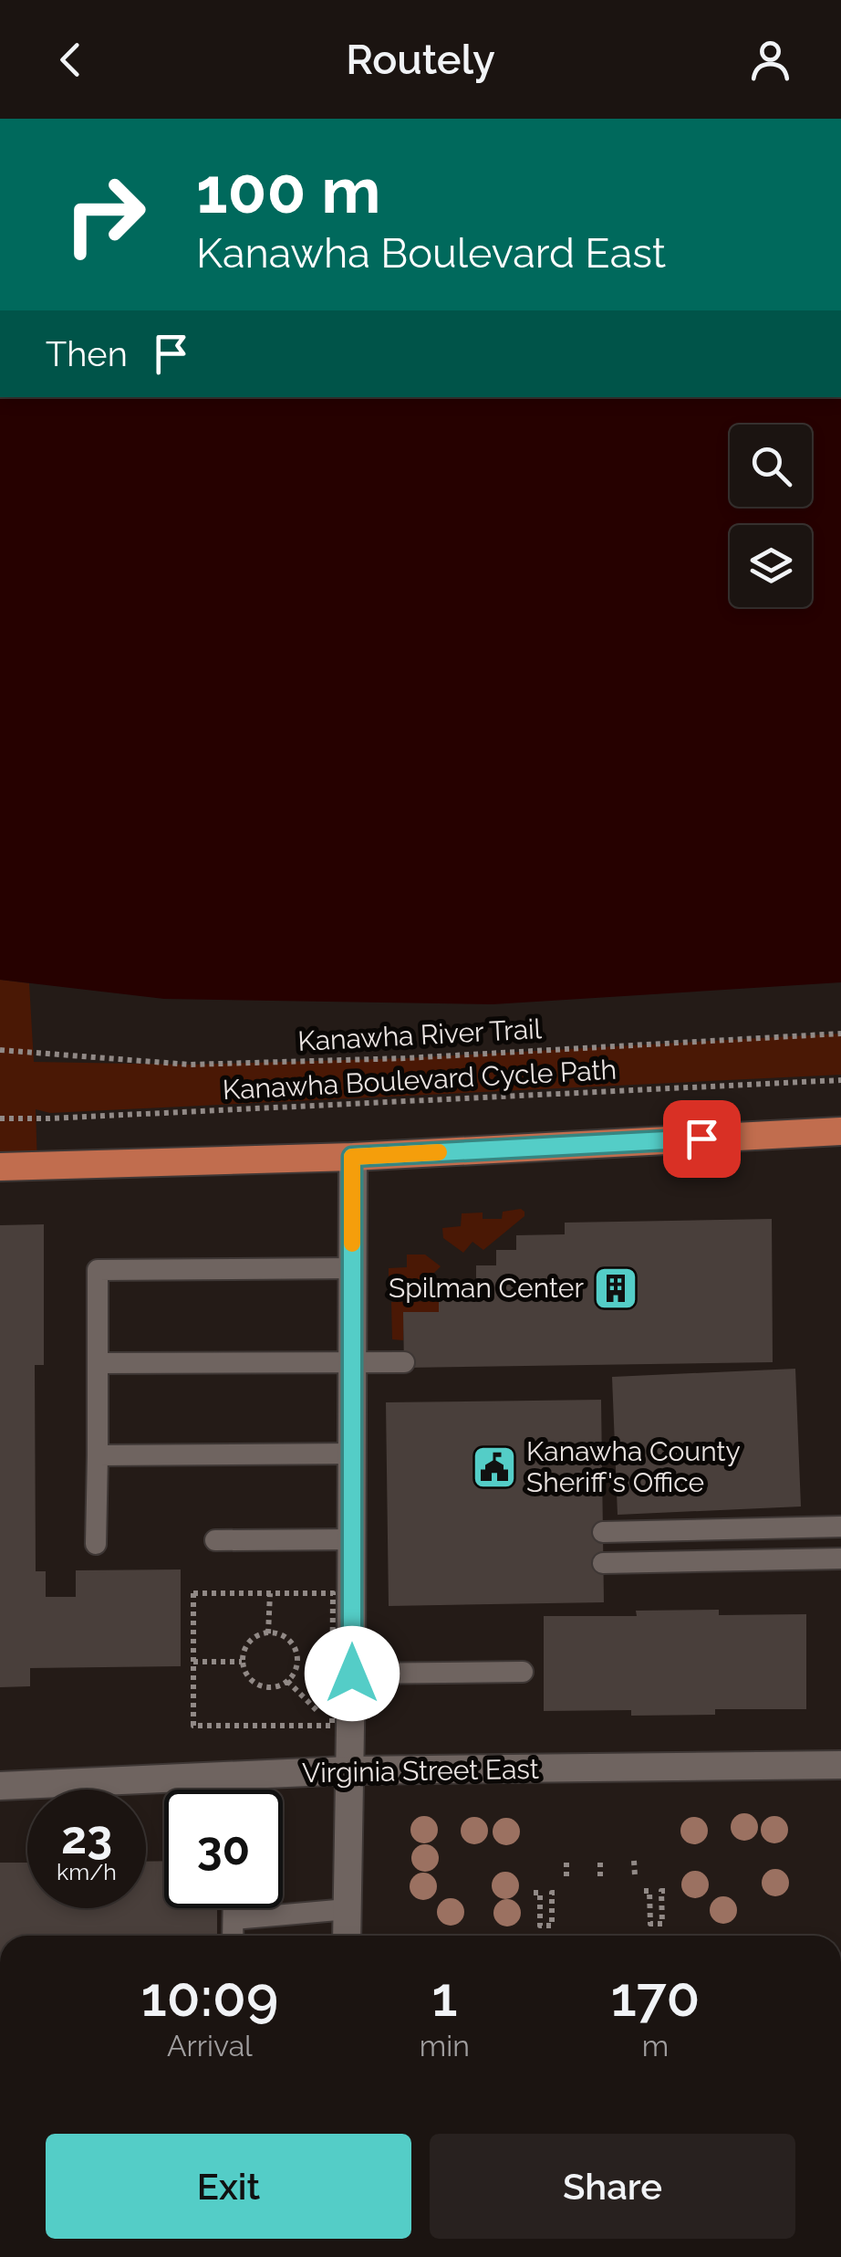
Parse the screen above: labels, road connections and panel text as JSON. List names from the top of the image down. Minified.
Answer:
{"streets":{"street":["Virginia Street East"],"path":["Kanawha River Trail","Kanawha Boulevard Cycle Path"]},"places":{"building":["Spilman Center"],"public building":["Kanawha County Sheriff's Office"]},"page":{"header":"Routely","turn":["100 m","Kanawha Boulevard East"],"then":"Then","speed":"23 km/h","limit":"30","eta":["10:09","Arrival","1","min","170","m"],"buttons":["Exit","Share"]}}
